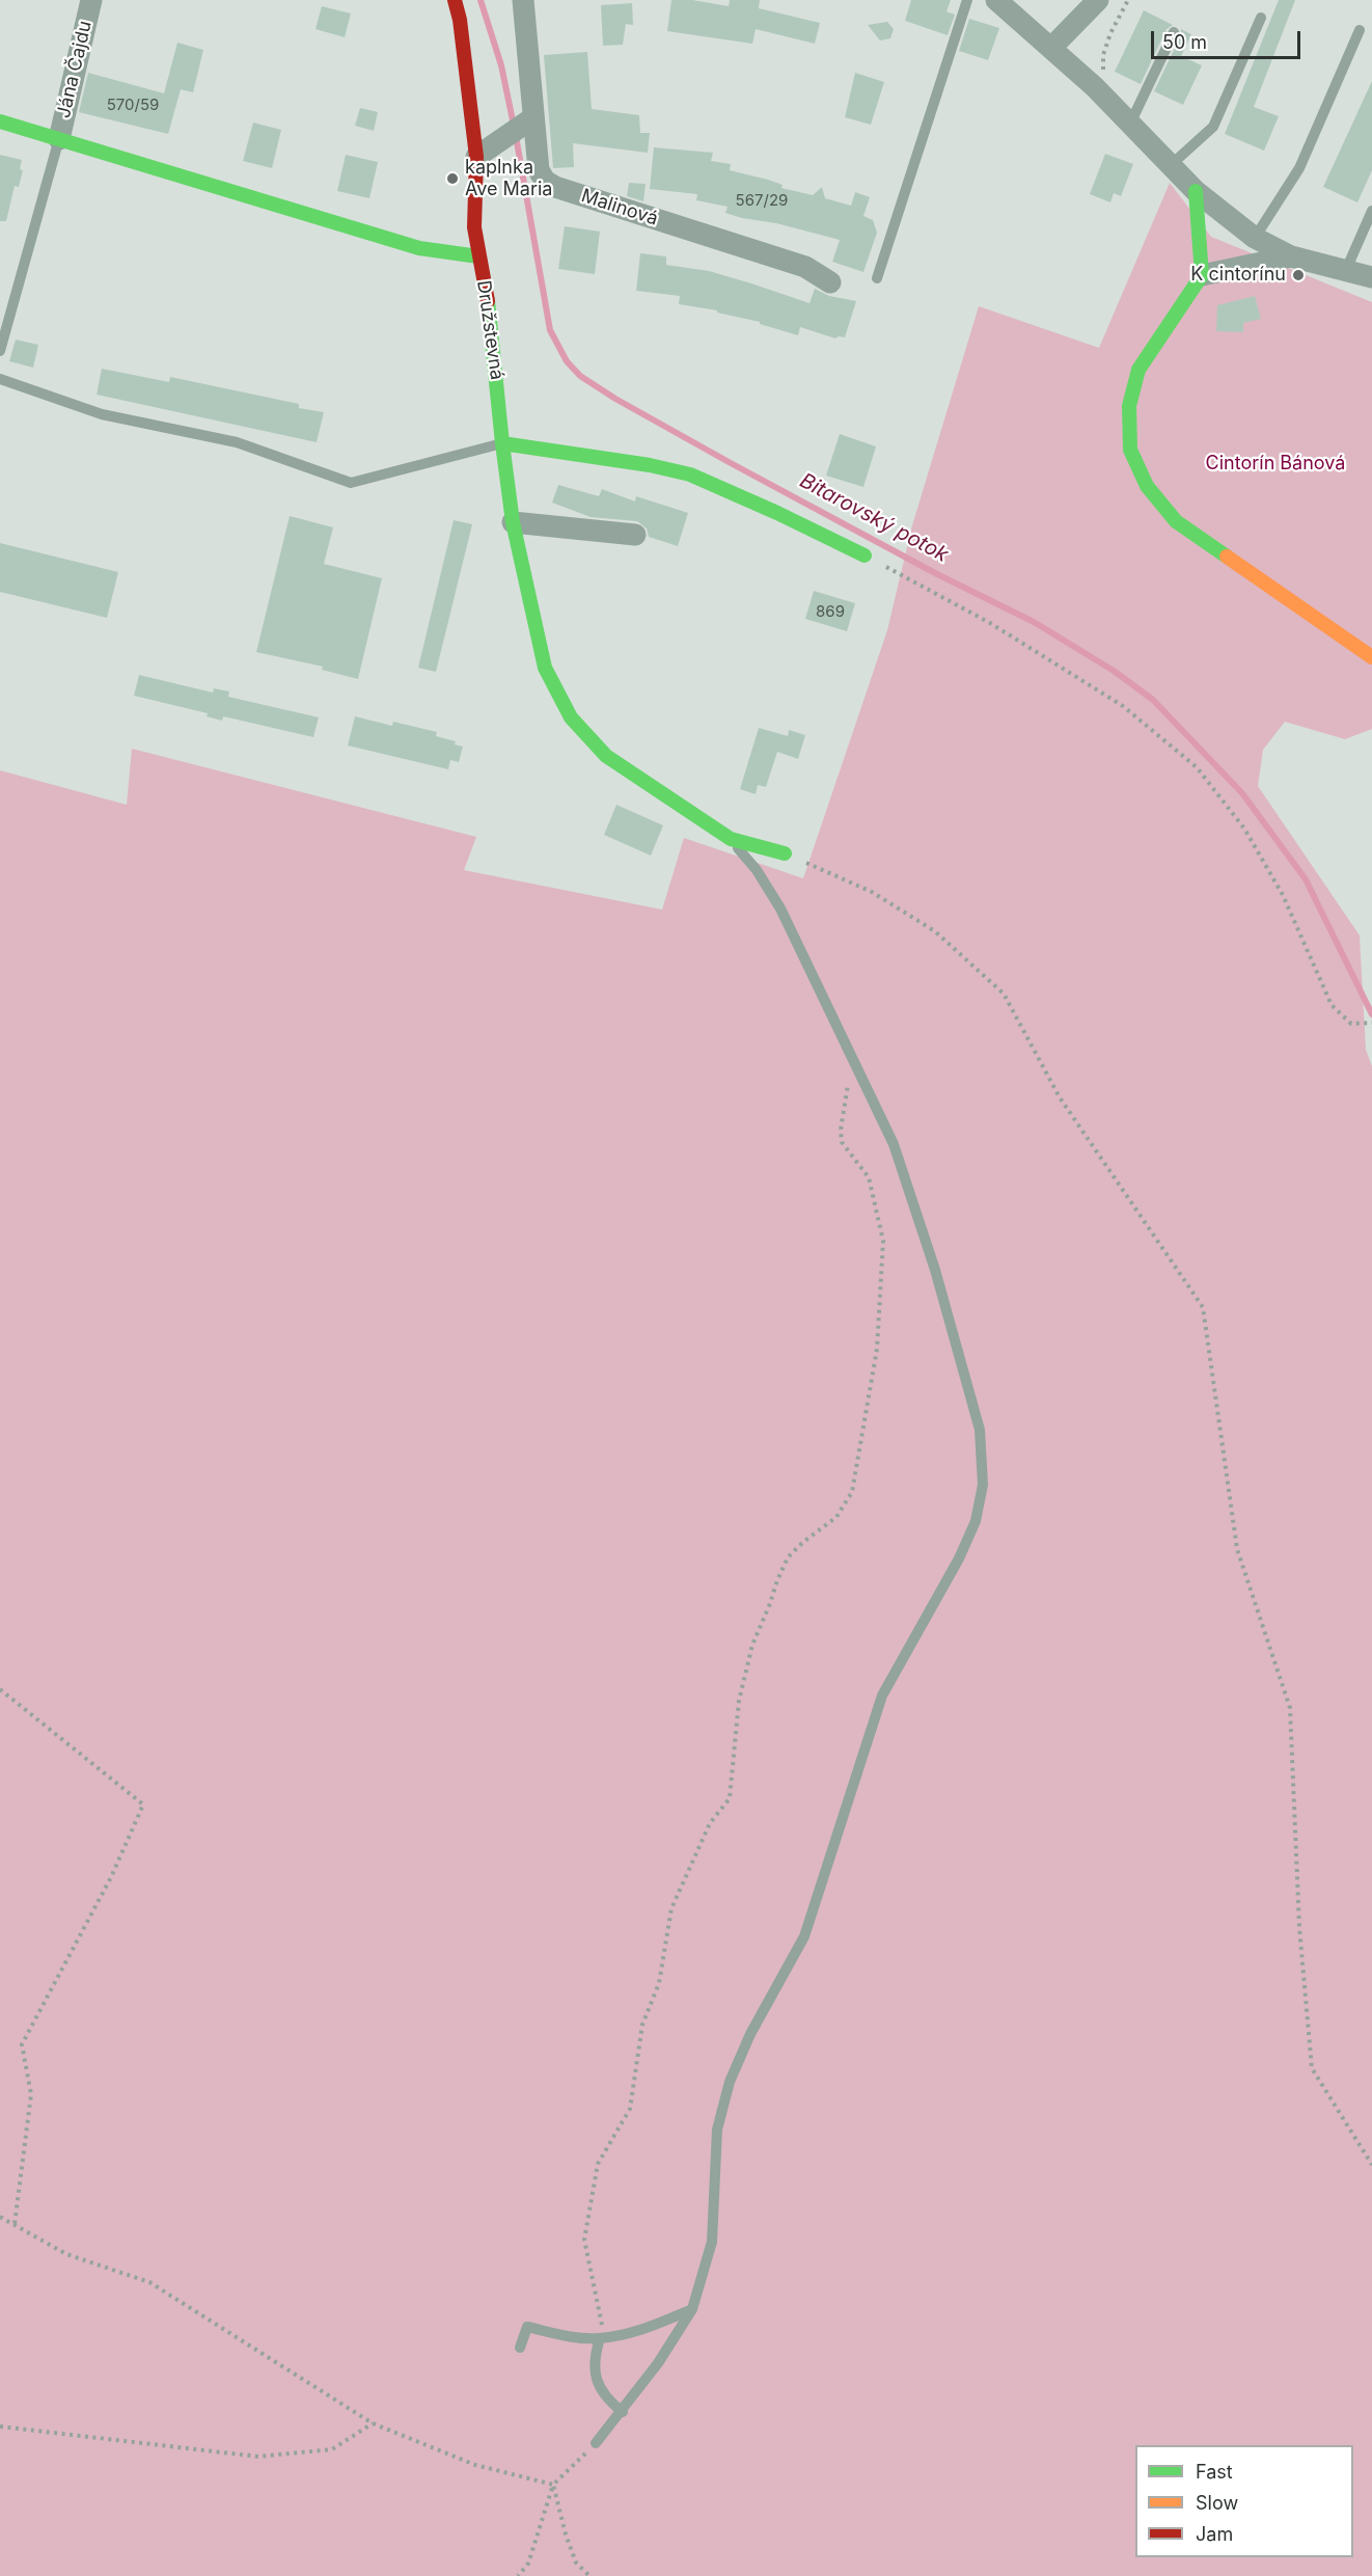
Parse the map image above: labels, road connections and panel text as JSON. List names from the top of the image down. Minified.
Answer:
{"streets":{"street":["Jána Čajdu","Malinová","Družstevná"]},"crossings":[["Jána Čajdu","Družstevná"]],"water":["Bitarovský potok"],"parks":["Cintorín Bánová"],"places":["kaplnka Ave Maria","K cintorínu"],"house_numbers":["570/59","567/29","869"],"legend":["Fast","Slow","Jam"],"scale_bar":"50 m"}
